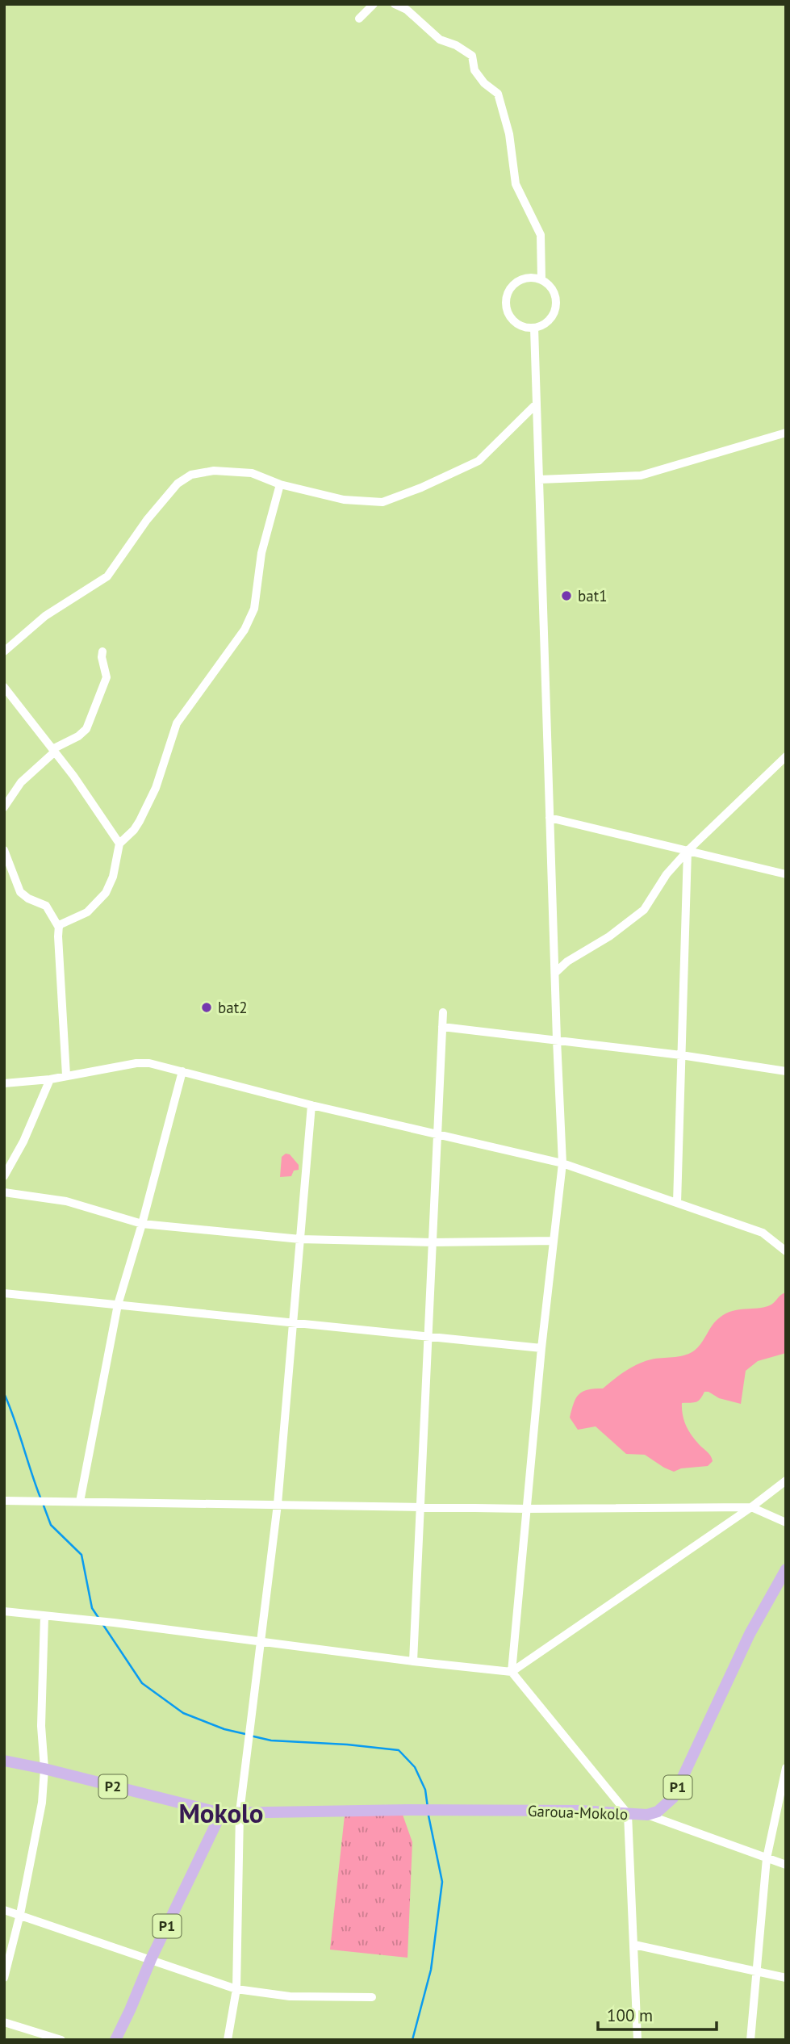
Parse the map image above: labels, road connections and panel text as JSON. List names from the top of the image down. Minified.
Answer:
{"streets":{"main road":["P2","P1","Garoua-Mokolo"]},"crossings":[["P2","P1"],["P2","Garoua-Mokolo"],["P1","Garoua-Mokolo"]],"districts":["Mokolo"],"places":["bat1","bat2"],"scale_bar":"100 m"}
